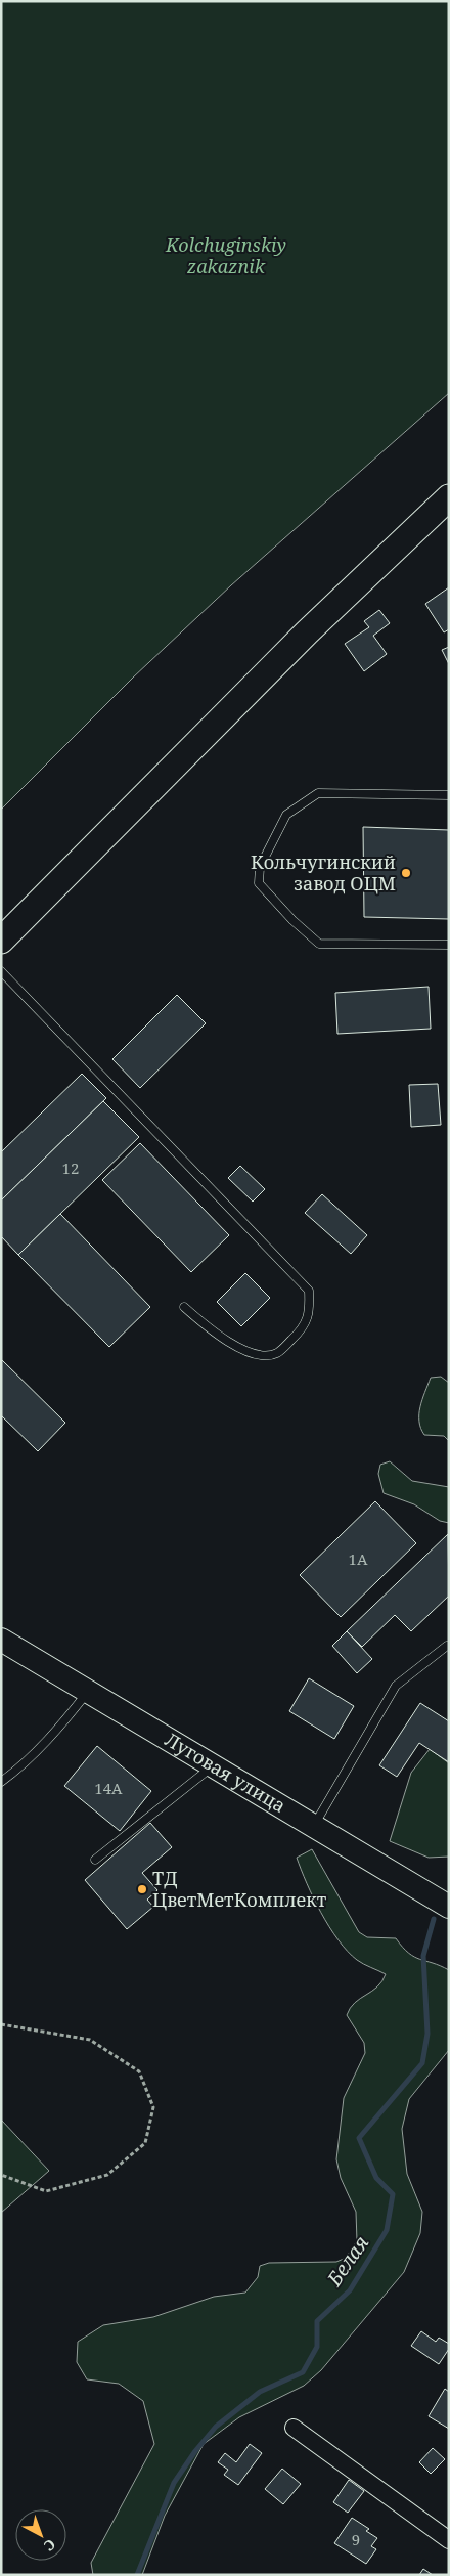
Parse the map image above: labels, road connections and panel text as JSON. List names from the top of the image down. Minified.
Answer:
{"streets":{"street":["Луговая улица"]},"water":["Белая"],"parks":["Kolchuginskiy zakaznik"],"places":["Кольчугинский завод ОЦМ","ТД ЦветМетКомплект"],"house_numbers":["12","1А","14А","9"],"north":"bottom right"}
